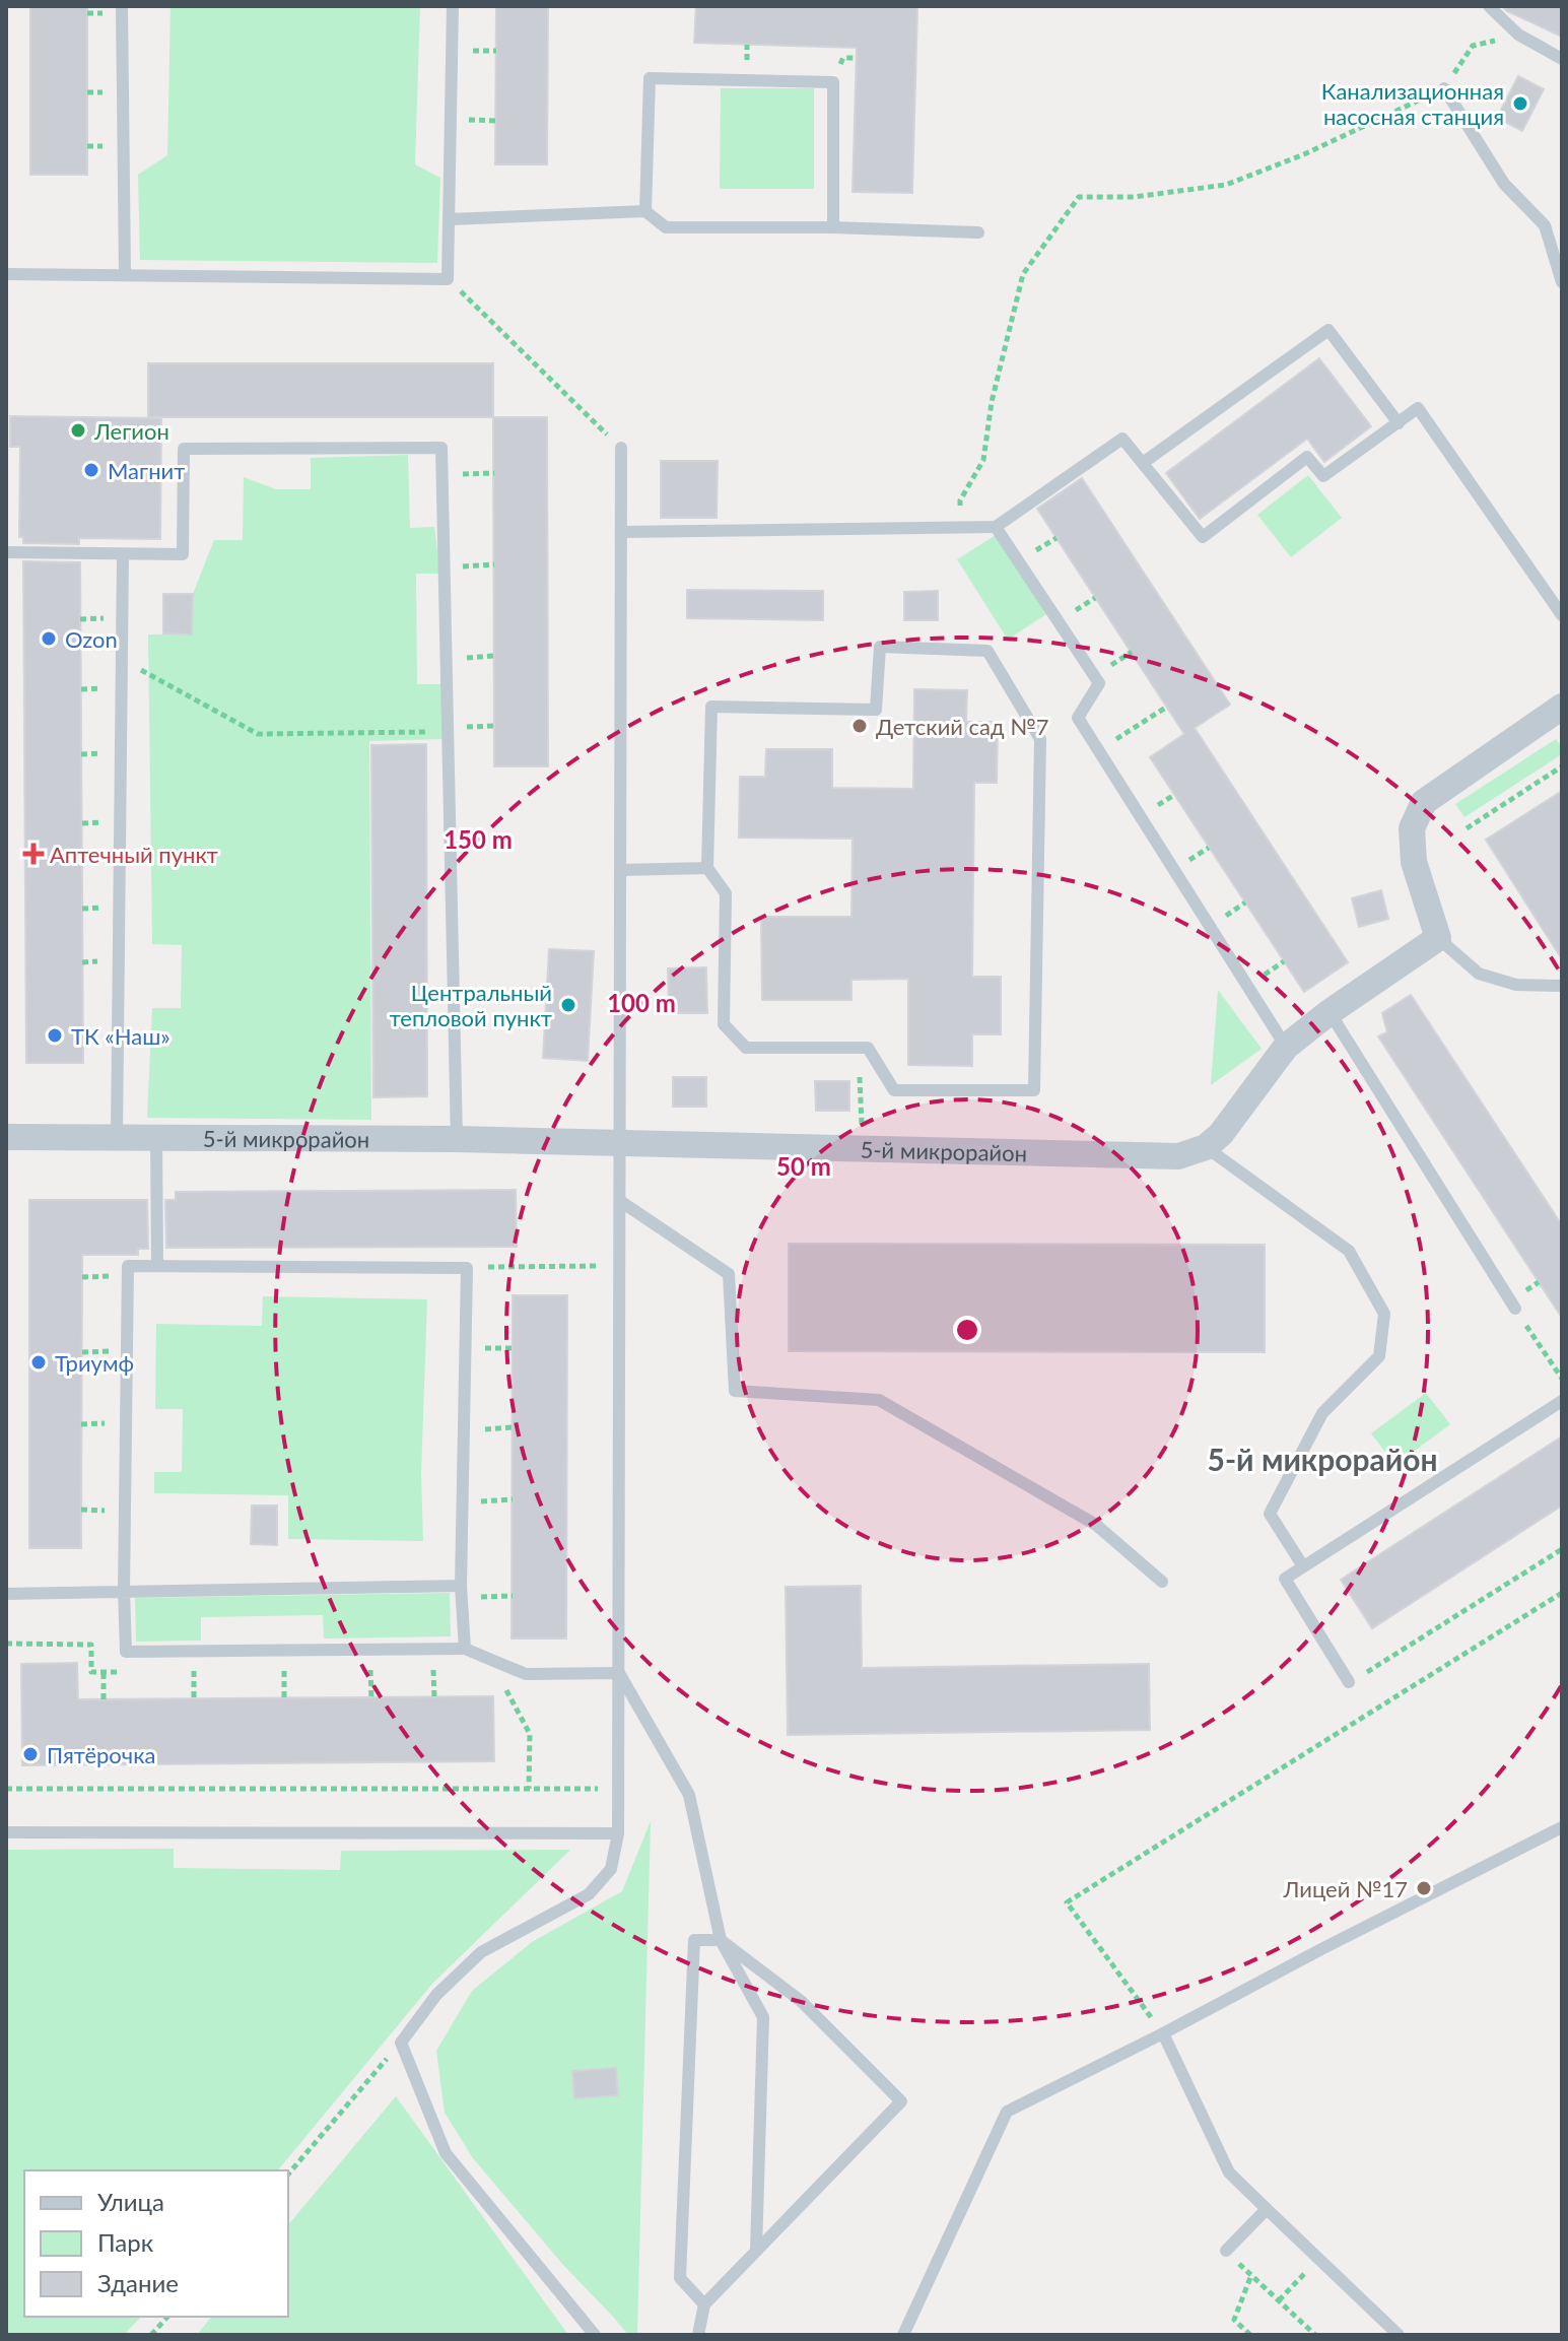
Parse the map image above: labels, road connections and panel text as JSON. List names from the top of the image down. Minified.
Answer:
{"streets":{"street":["5-й микрорайон"]},"districts":["5-й микрорайон"],"places":{"other":["Канализационная насосная станция","Легион","Магнит","Ozon","Детский сад №7","Центральный тепловой пункт","ТК «Наш»","Триумф","Пятёрочка","Лицей №17"],"health":["Аптечный пункт"]},"legend":["Улица","Парк","Здание"],"rings":["150 m","100 m","50 m"]}
